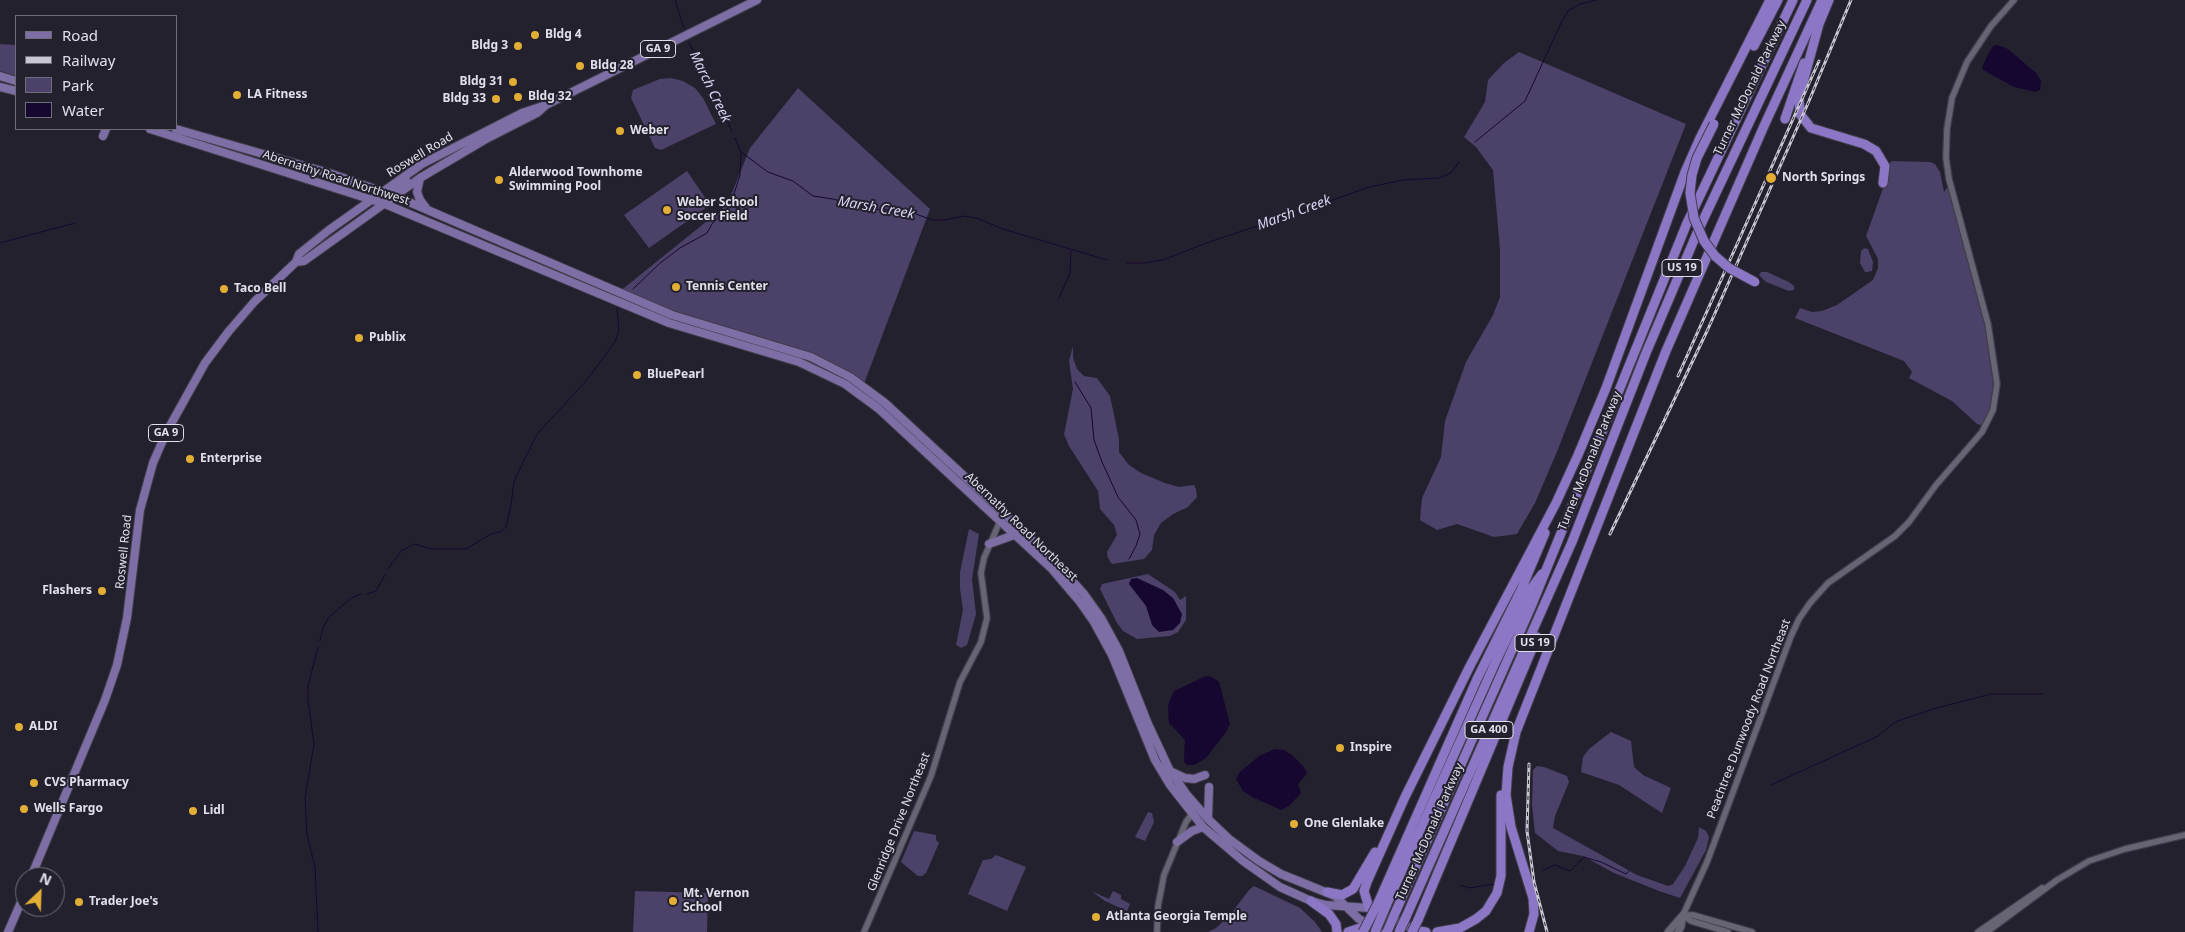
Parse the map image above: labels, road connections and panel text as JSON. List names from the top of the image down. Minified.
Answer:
{"streets":{"highway":["Turner McDonald Parkway","US 19","GA 400"],"main road":["GA 9","Roswell Road","Abernathy Road Northwest","Abernathy Road Northeast","Peachtree Dunwoody Road Northeast"],"street":["Glenridge Drive Northeast"]},"crossings":[["Turner McDonald Parkway","US 19"],["Turner McDonald Parkway","Abernathy Road Northeast"],["Roswell Road","Abernathy Road Northwest"],["Abernathy Road Northwest","Abernathy Road Northeast"],["US 19","Abernathy Road Northeast"],["Abernathy Road Northeast","Glenridge Drive Northeast"]],"water":["March Creek","Marsh Creek"],"places":["Bldg 4","Bldg 3","Bldg 28","Bldg 31","LA Fitness","Bldg 32","Bldg 33","Weber","North Springs","Alderwood Townhome Swimming Pool","Weber School Soccer Field","Tennis Center","Taco Bell","Publix","BluePearl","Enterprise","Flashers","ALDI","Inspire","CVS Pharmacy","Wells Fargo","Lidl","One Glenlake","Mt. Vernon School","Trader Joe's","Atlanta Georgia Temple"],"legend":["Road","Railway","Park","Water"],"north":"top right"}
